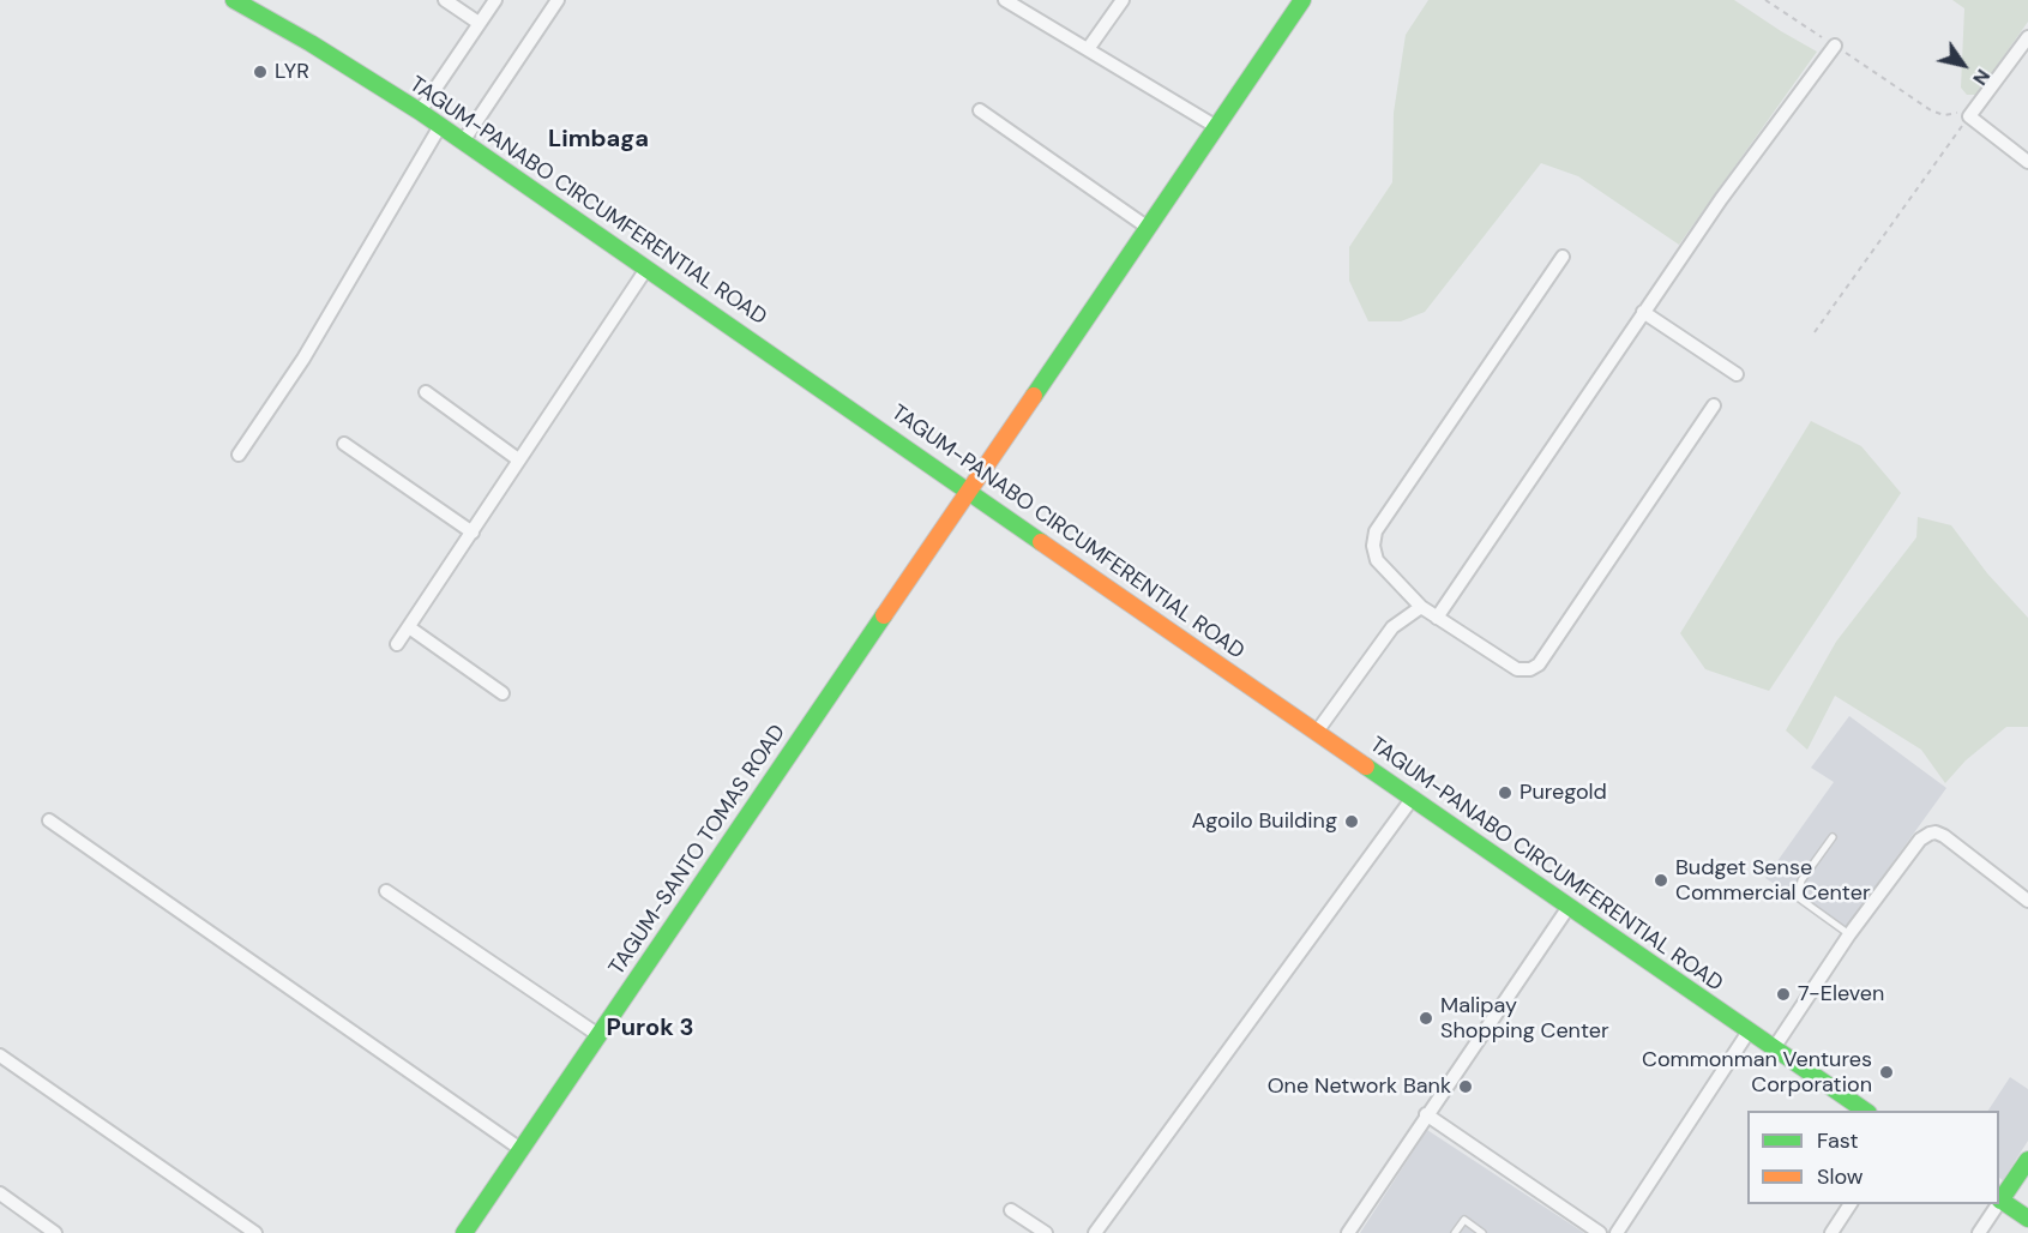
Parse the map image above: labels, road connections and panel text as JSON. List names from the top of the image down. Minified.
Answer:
{"streets":{"main road":["TAGUM-PANABO CIRCUMFERENTIAL ROAD","TAGUM-SANTO TOMAS ROAD"]},"crossings":[["TAGUM-PANABO CIRCUMFERENTIAL ROAD","TAGUM-SANTO TOMAS ROAD"]],"districts":["Limbaga","Purok 3"],"places":["LYR","Puregold","Agoilo Building","Budget Sense Commercial Center","7-Eleven","Malipay Shopping Center","Commonman Ventures Corporation","One Network Bank"],"legend":["Fast","Slow"],"north":"bottom right"}
